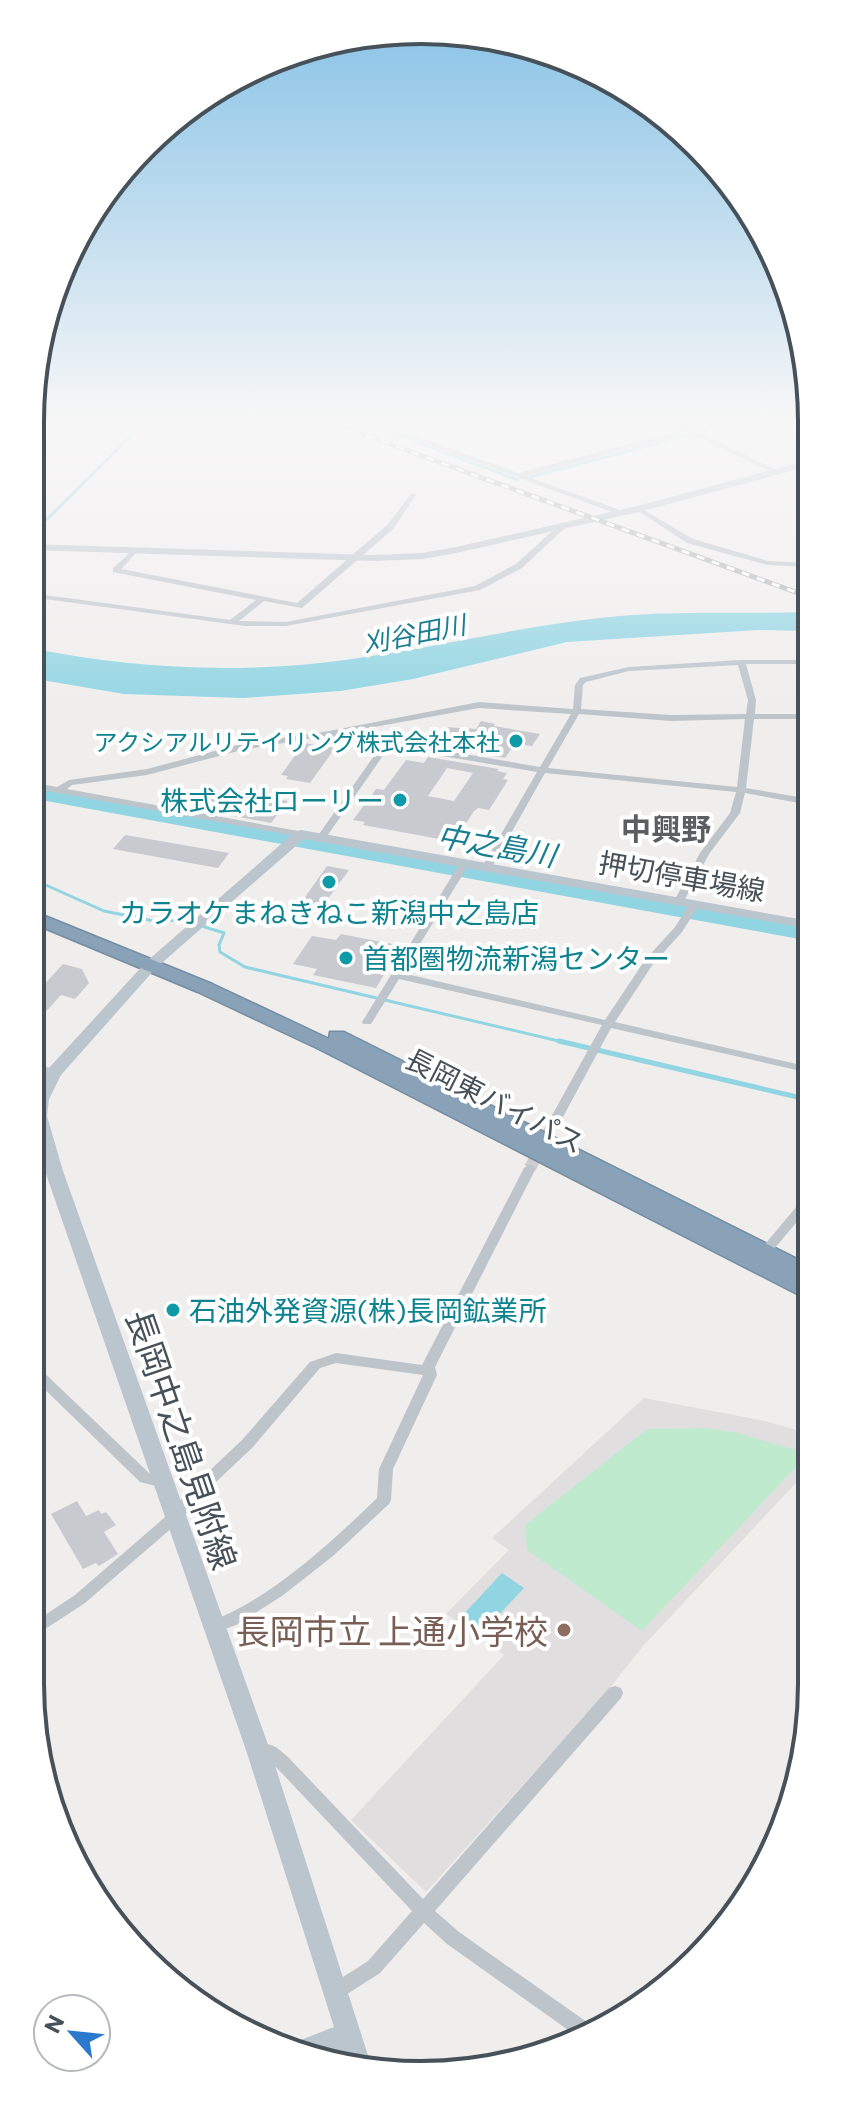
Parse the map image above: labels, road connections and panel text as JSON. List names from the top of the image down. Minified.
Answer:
{"streets":{"highway":["長岡東バイパス"],"main road":["押切停車場線","長岡中之島見附線"]},"crossings":[["長岡東バイパス","長岡中之島見附線"]],"districts":["中興野"],"water":["刈谷田川","中之島川"],"places":["アクシアルリテイリング株式会社本社","株式会社ローリー","カラオケまねきねこ新潟中之島店","首都圏物流新潟センター","石油外発資源(株)長岡鉱業所","長岡市立 上通小学校"],"north":"top left"}
